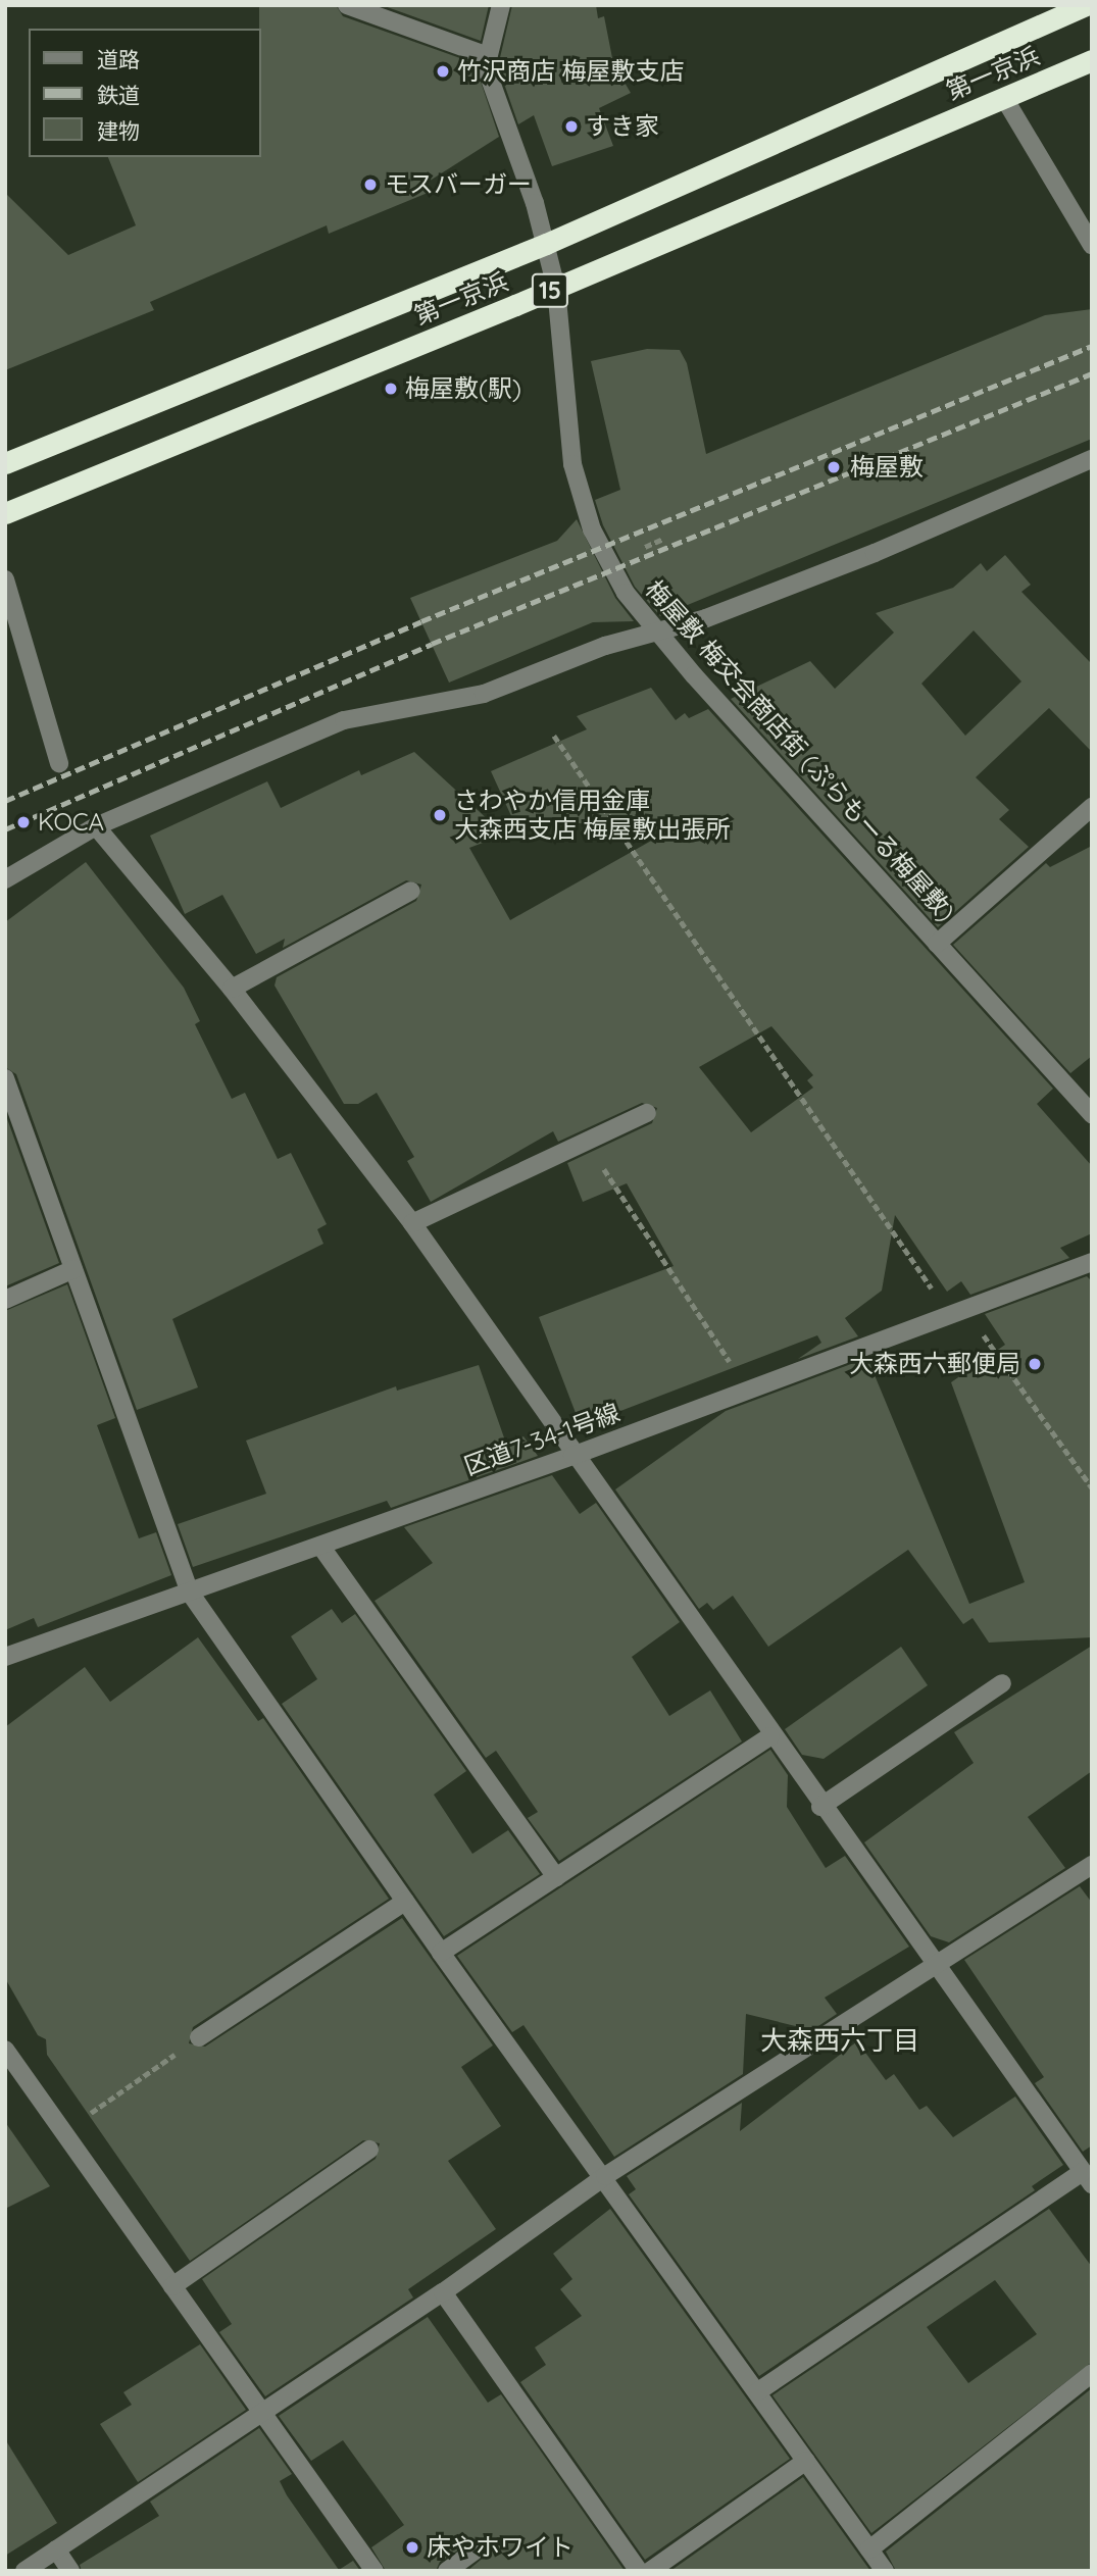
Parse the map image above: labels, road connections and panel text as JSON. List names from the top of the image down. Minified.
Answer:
{"streets":{"highway":["第一京浜","15"],"street":["梅屋敷 梅交会商店街 (ぷらもーる梅屋敷)","区道7-34-1号線"]},"crossings":[["第一京浜","梅屋敷 梅交会商店街 (ぷらもーる梅屋敷)"]],"districts":["大森西六丁目"],"places":["竹沢商店 梅屋敷支店","すき家","モスバーガー","梅屋敷(駅)","梅屋敷","さわやか信用金庫 大森西支店 梅屋敷出張所","KOCA","大森西六郵便局","床やホワイト"],"legend":["道路","鉄道","建物"]}
